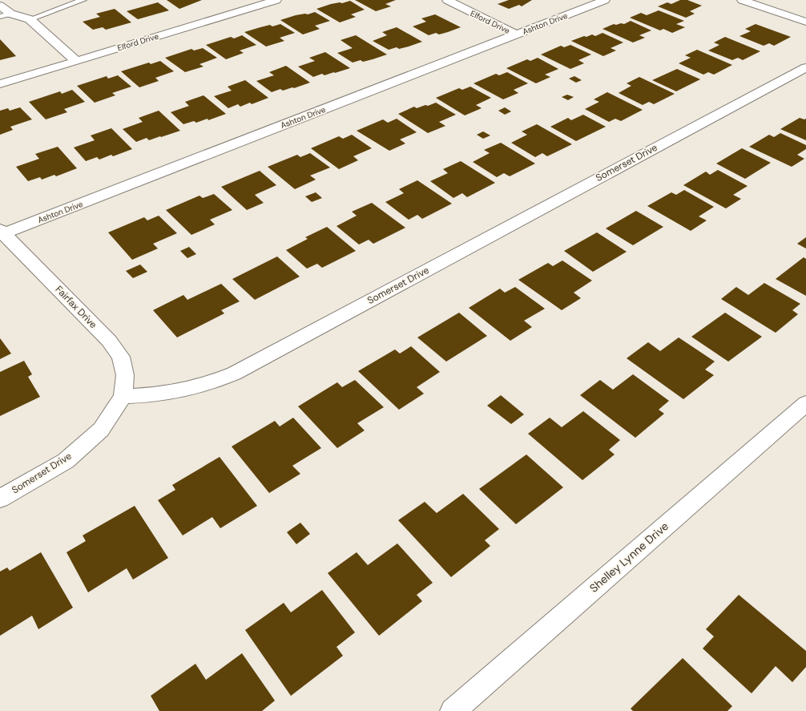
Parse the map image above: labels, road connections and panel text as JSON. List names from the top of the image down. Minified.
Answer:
{"streets":{"street":["Elford Drive","Ashton Drive","Somerset Drive","Fairfax Drive","Shelley Lynne Drive"]},"crossings":[["Elford Drive","Ashton Drive"],["Ashton Drive","Fairfax Drive"],["Somerset Drive","Fairfax Drive"]]}
